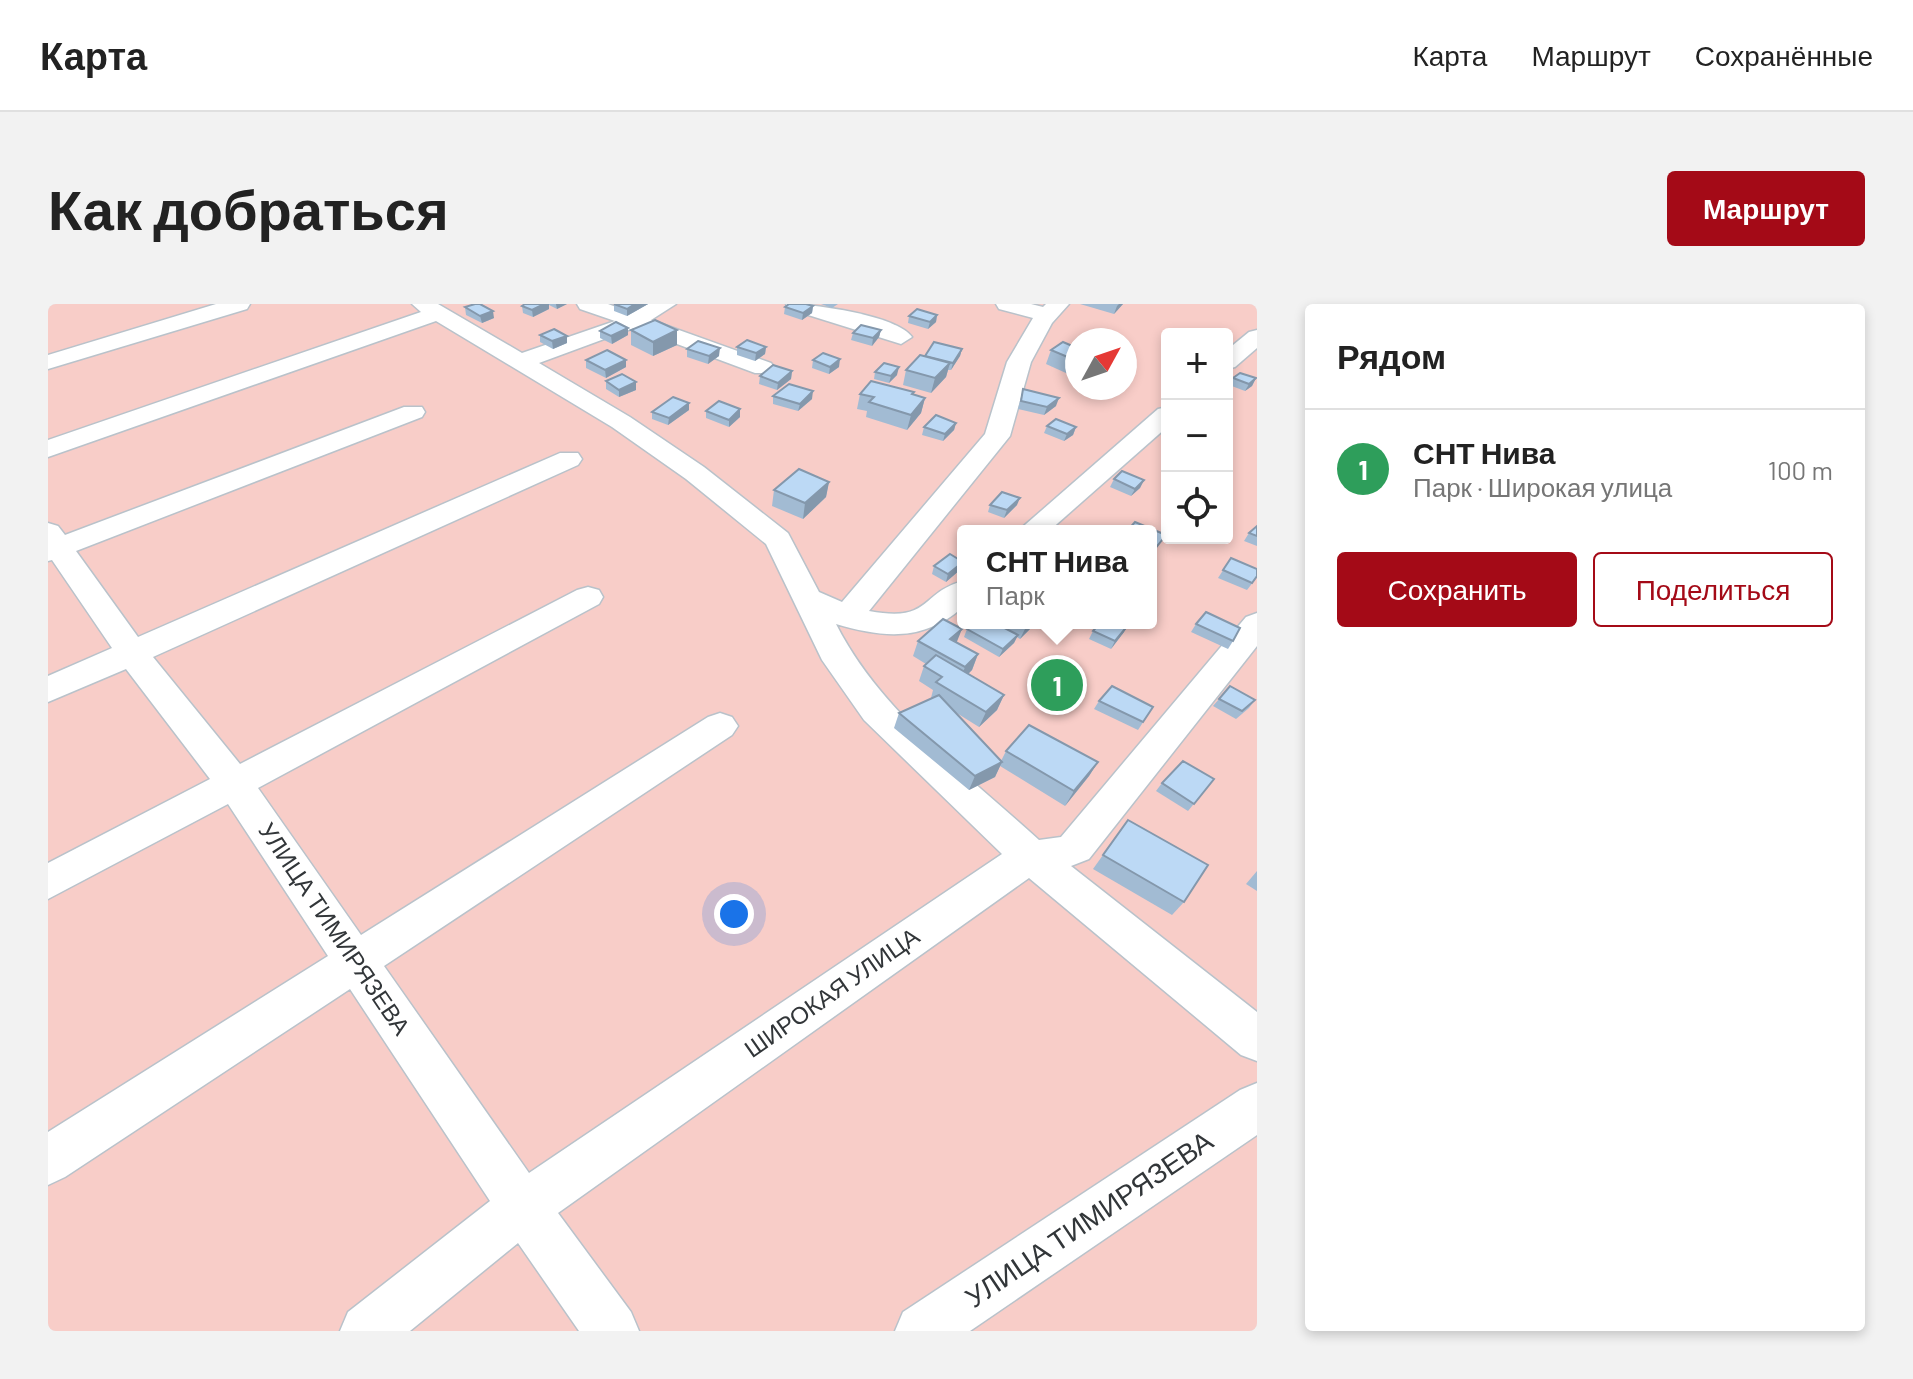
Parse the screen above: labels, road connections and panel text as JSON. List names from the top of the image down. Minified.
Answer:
{"streets":{"street":["УЛИЦА ТИМИРЯЗЕВА","ШИРОКАЯ УЛИЦА"]},"crossings":[["УЛИЦА ТИМИРЯЗЕВА","ШИРОКАЯ УЛИЦА"]],"north":"top right","page":{"header":"Карта","nav":["Карта","Маршрут","Сохранённые"],"buttons":["Маршрут",["Сохранить","Поделиться"]],"title":"Как добраться","heading":"Рядом","map_buttons":["+","−"],"list":[{"mark":"1","name":"СНТ Нива","note":"Парк · Широкая улица","value":"100 m"}],"popup":["СНТ Нива","Парк"],"pins":"1"}}
